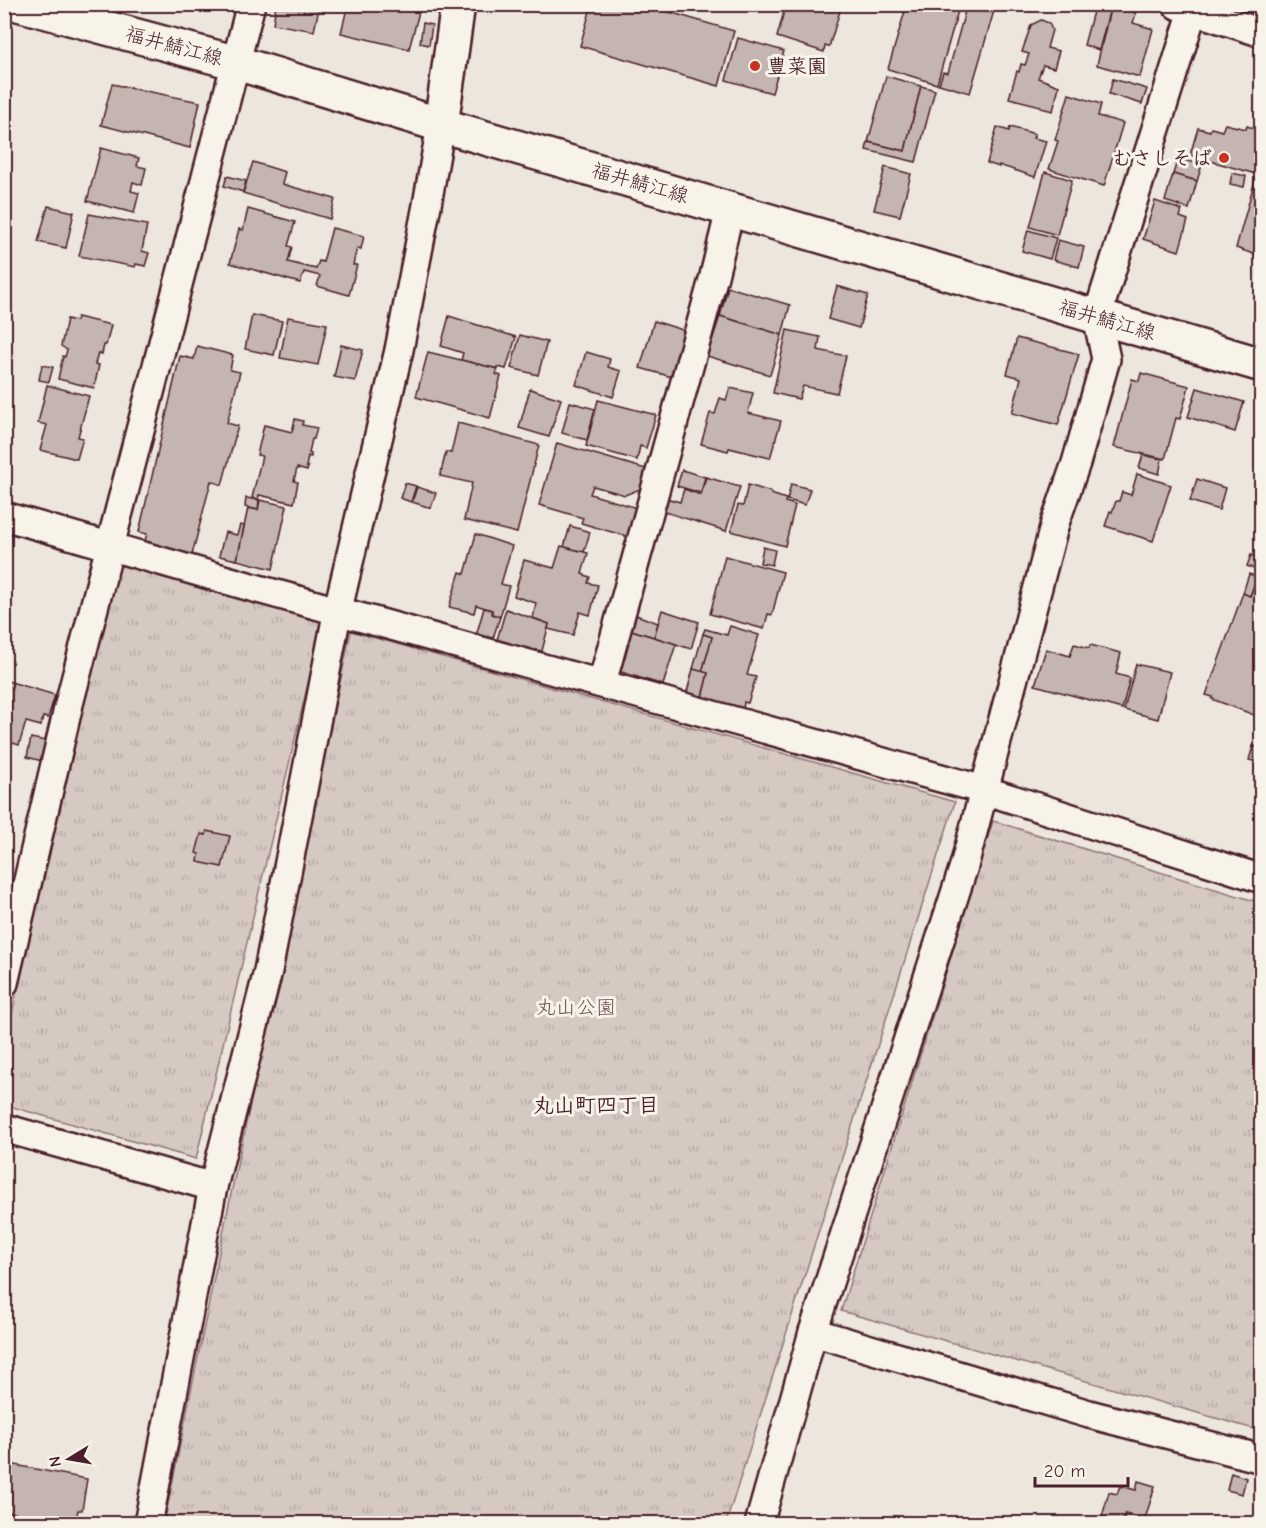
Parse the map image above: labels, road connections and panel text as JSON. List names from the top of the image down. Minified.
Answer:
{"streets":{"main road":["福井鯖江線"]},"districts":["丸山町四丁目"],"parks":["丸山公園"],"places":["豊菜園","むさしそば"],"scale_bar":"20 m","north":"left"}
